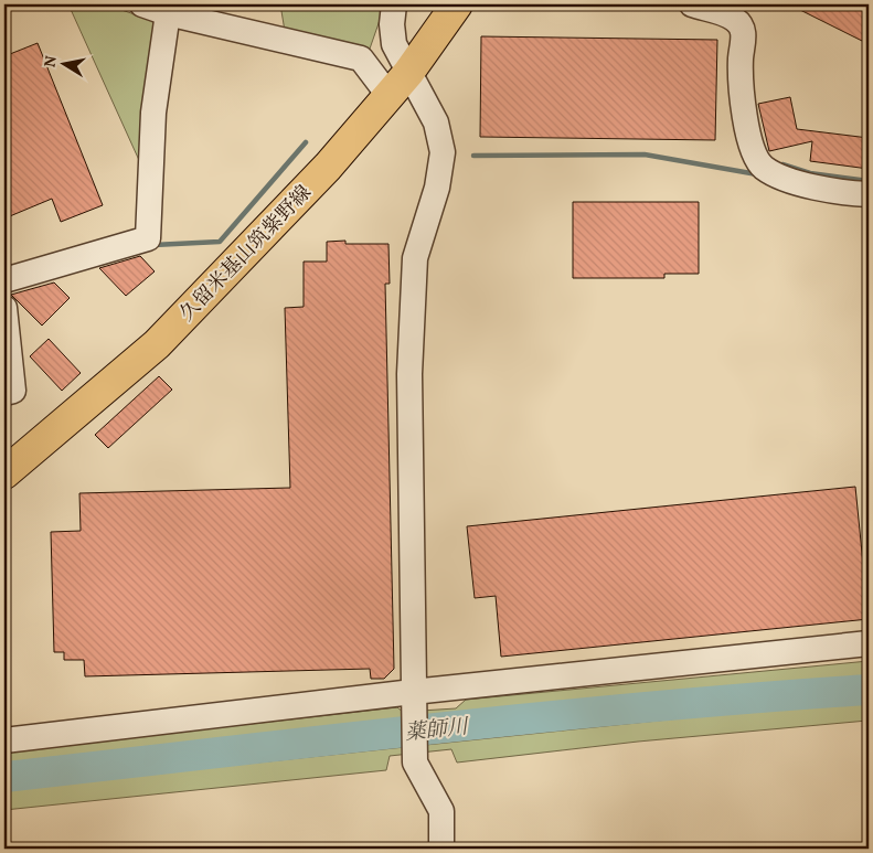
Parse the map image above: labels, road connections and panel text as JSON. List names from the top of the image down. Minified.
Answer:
{"streets":{"main road":["久留米基山筑紫野線"]},"water":["薬師川"],"north":"left"}
